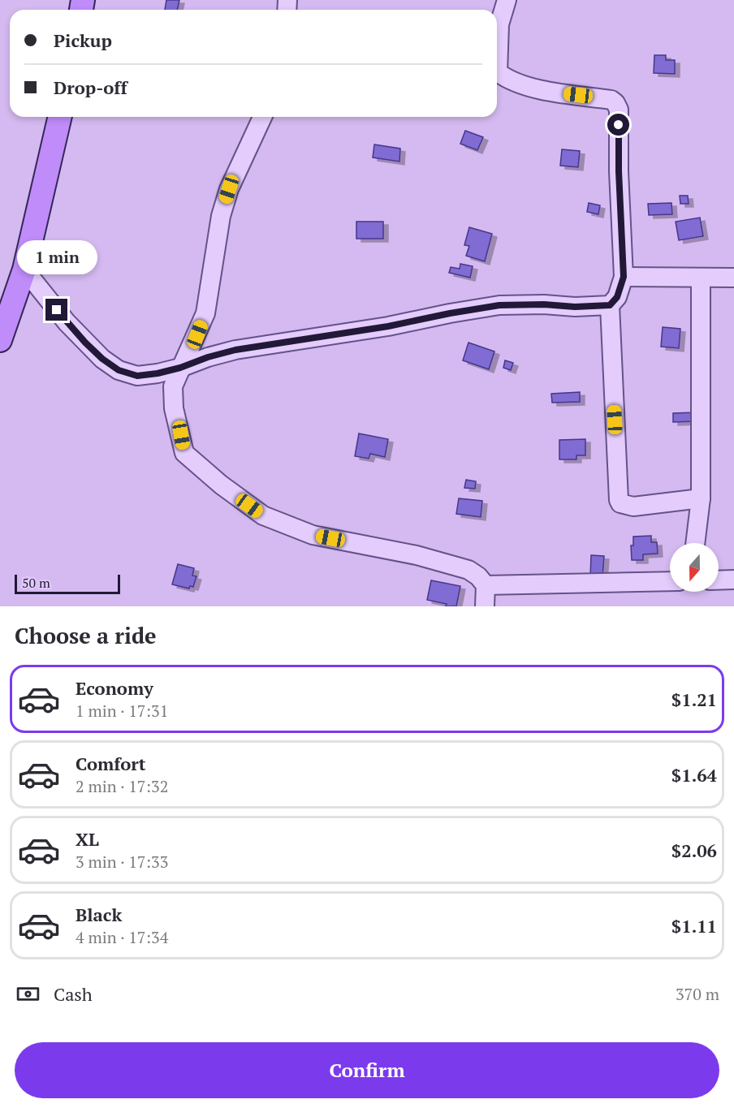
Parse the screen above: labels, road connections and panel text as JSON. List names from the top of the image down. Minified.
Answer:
{"scale_bar":"50 m","north":"bottom","page":{"banner":["Pickup","Drop-off"],"bubble":"1 min","scale":"50 m","heading":"Choose a ride","list":[{"name":"Economy","note":"1 min · 17:31","value":"$1.21"},{"name":"Comfort","note":"2 min · 17:32","value":"$1.64"},{"name":"XL","note":"3 min · 17:33","value":"$2.06"},{"name":"Black","note":"4 min · 17:34","value":"$1.11"}],"pay":["Cash","370 m"],"buttons":"Confirm"}}
